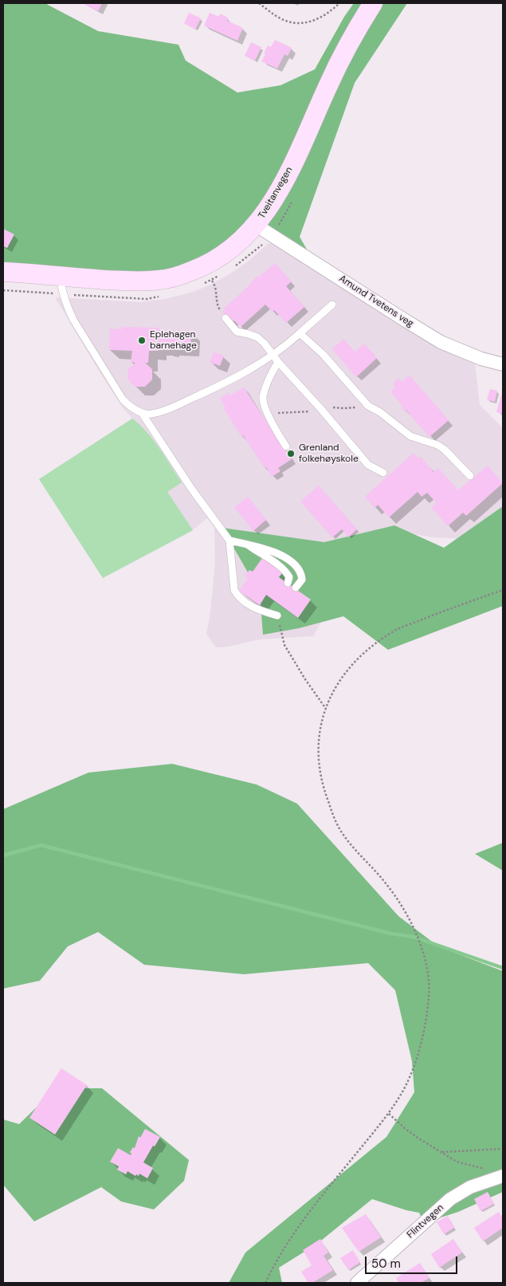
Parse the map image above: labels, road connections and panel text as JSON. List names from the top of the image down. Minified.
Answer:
{"streets":{"main road":["Tveitanvegen"],"street":["Amund Tvetens veg","Flintvegen"]},"crossings":[["Tveitanvegen","Amund Tvetens veg"]],"places":["Eplehagen barnehage","Grenland folkehøyskole"],"scale_bar":"50 m"}
